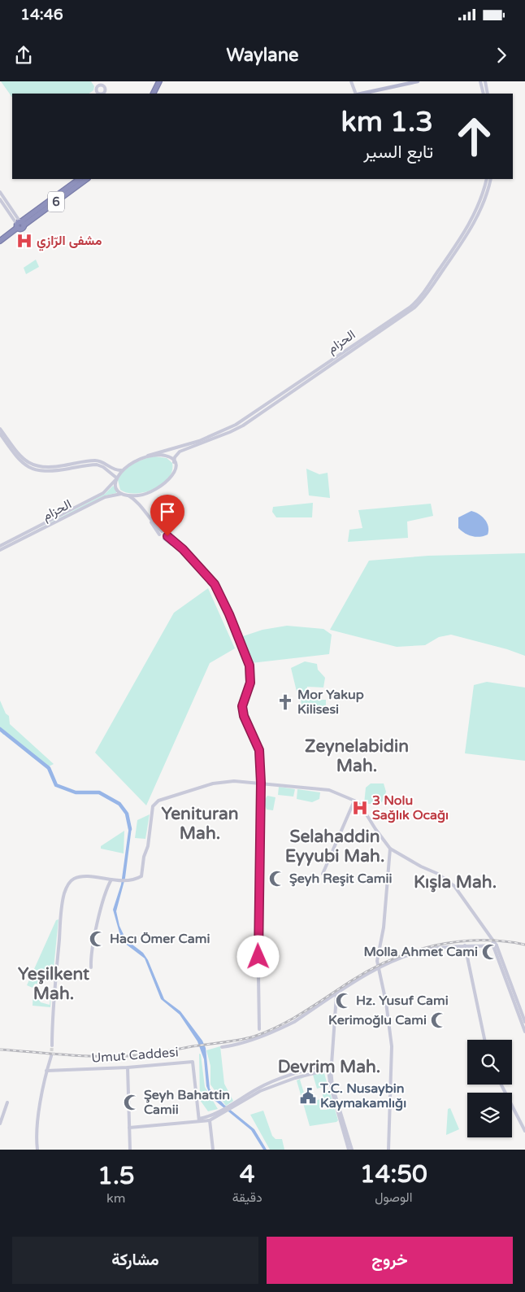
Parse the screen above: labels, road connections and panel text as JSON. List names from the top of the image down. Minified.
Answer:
{"streets":{"highway":["6"],"street":["الحزام","Umut Caddesi"]},"districts":["Zeynelabidin Mah.","Yenituran Mah.","Selahaddin Eyyubi Mah.","Kışla Mah.","Yeşilkent Mah.","Devrim Mah."],"places":{"hospital":["مشفى الرّازي","3 Nolu Sağlık Ocağı"],"church":["Mor Yakup Kilisesi"],"mosque":["Şeyh Reşit Camii","Hacı Ömer Cami","Molla Ahmet Cami","Hz. Yusuf Cami","Kerimoğlu Cami","Şeyh Bahattin Camii"],"public building":["T.C. Nusaybin Kaymakamlığı"]},"page":{"status":"14:46","header":"Waylane","turn":["1.3 km","تابع السير"],"eta":["14:50","الوصول","4","دقيقة","1.5","km"],"buttons":["خروج","مشاركة"]}}
